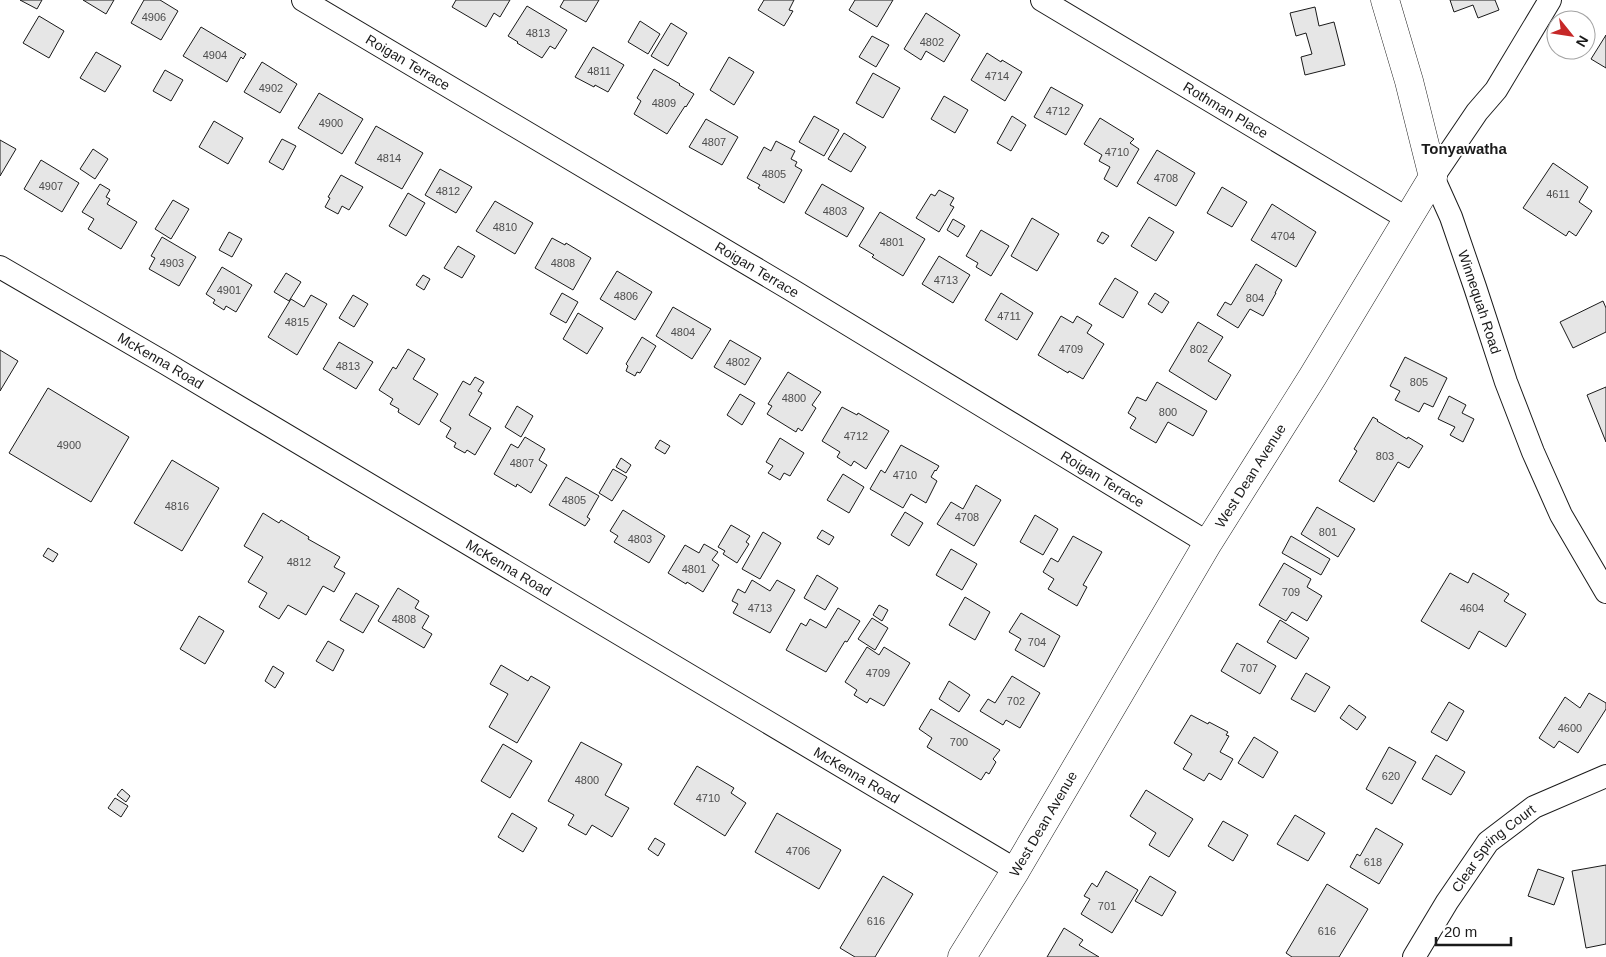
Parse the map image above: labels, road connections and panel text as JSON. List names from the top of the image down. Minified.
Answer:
{"streets":{"street":["Roigan Terrace","Rothman Place","Winnequah Road","McKenna Road","West Dean Avenue","Clear Spring Court"]},"crossings":[["Roigan Terrace","West Dean Avenue"],["Rothman Place","West Dean Avenue"],["Winnequah Road","West Dean Avenue"],["McKenna Road","West Dean Avenue"]],"districts":["Tonyawatha"],"house_numbers":["4906","4813","4802","4904","4811","4714","4902","4809","4712","4900","4807","4710","4814","4805","4708","4907","4812","4611","4803","4810","4704","4801","4903","4808","4713","4901","4806","804","4711","4815","4804","4709","802","4802","4813","805","4800","800","4712","4900","803","4807","4710","4805","4816","4708","801","4803","4812","4801","709","4713","4604","4808","704","707","4709","702","4600","700","620","4800","4710","4706","618","701","616","616"],"scale_bar":"20 m","north":"bottom right"}
